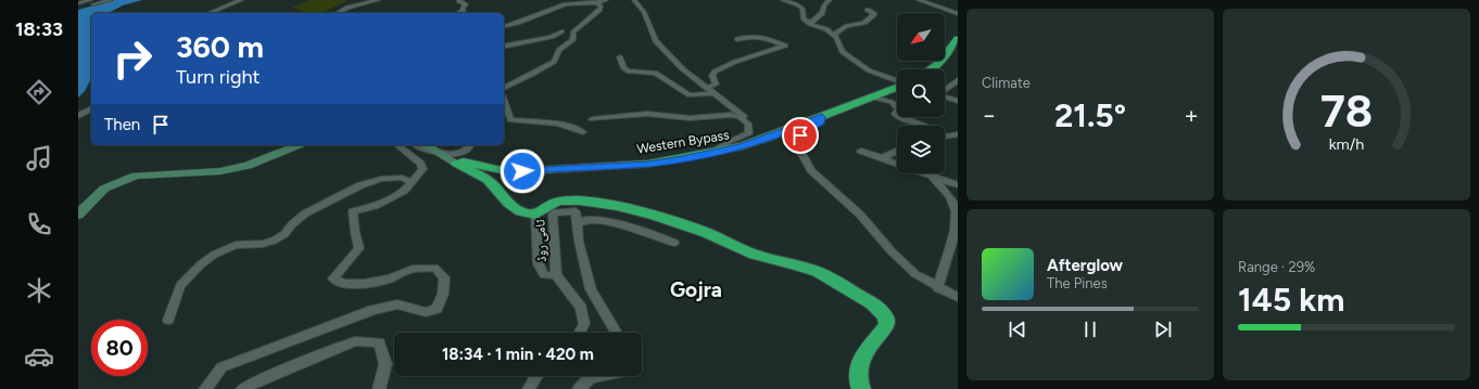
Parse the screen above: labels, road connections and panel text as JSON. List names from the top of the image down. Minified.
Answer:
{"streets":{"highway":["Western Bypass"],"street":["ٹامی روڈ"]},"districts":["Gojra"],"north":"bottom left","page":{"tabs":"18:33","tile":["Climate",["Range · 29%","145 km"]],"turn":["360 m","Turn right"],"heat":["−","21.5°","+"],"then":"Then","song":["Afterglow","The Pines"],"limit":"80","trip":"18:34 · 1 min · 420 m","gauge":["78","km/h"]}}
